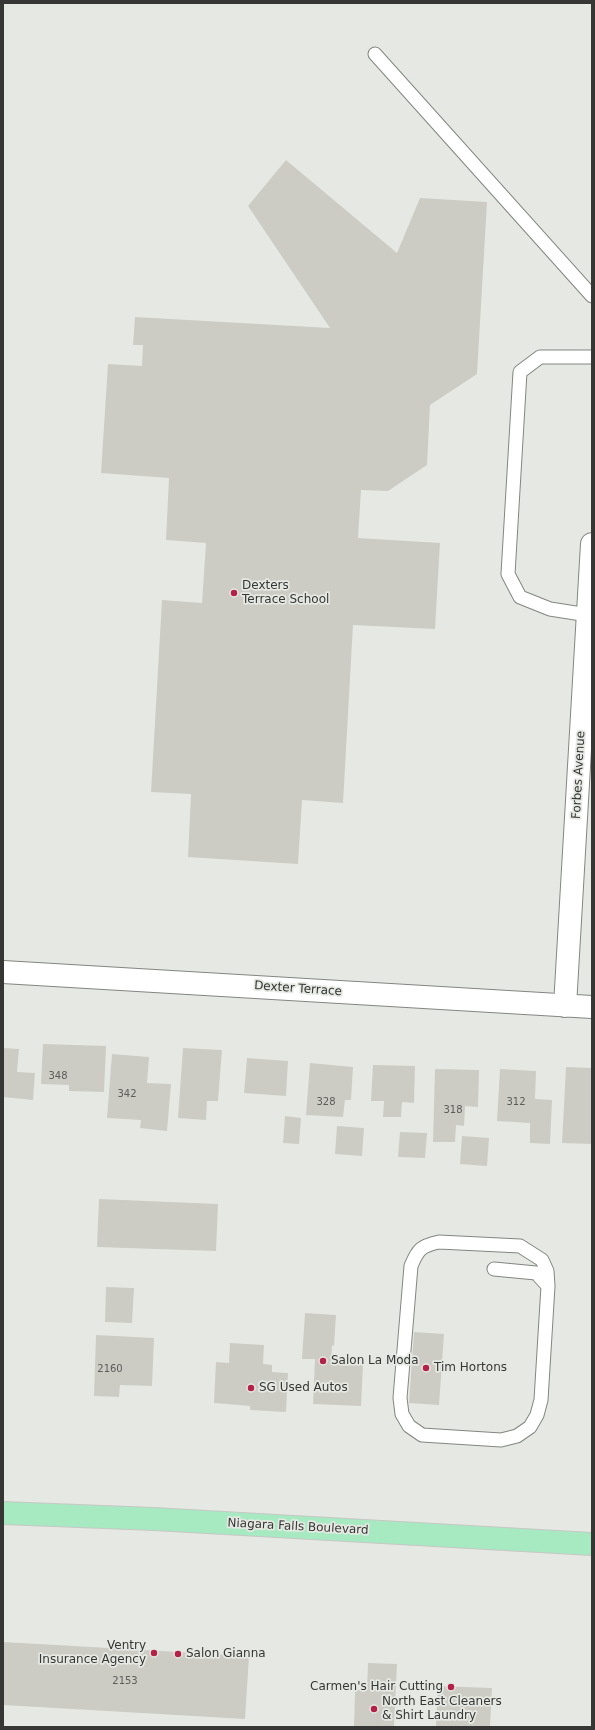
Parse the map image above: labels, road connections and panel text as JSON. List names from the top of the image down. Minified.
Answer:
{"streets":{"main road":["Niagara Falls Boulevard"],"street":["Forbes Avenue","Dexter Terrace"]},"crossings":[["Forbes Avenue","Dexter Terrace"]],"places":["Dexters Terrace School","Salon La Moda","Tim Hortons","SG Used Autos","Ventry Insurance Agency","Salon Gianna","Carmen's Hair Cutting","North East Cleaners & Shirt Laundry"],"house_numbers":["348","342","328","312","318","2160","2153"]}
